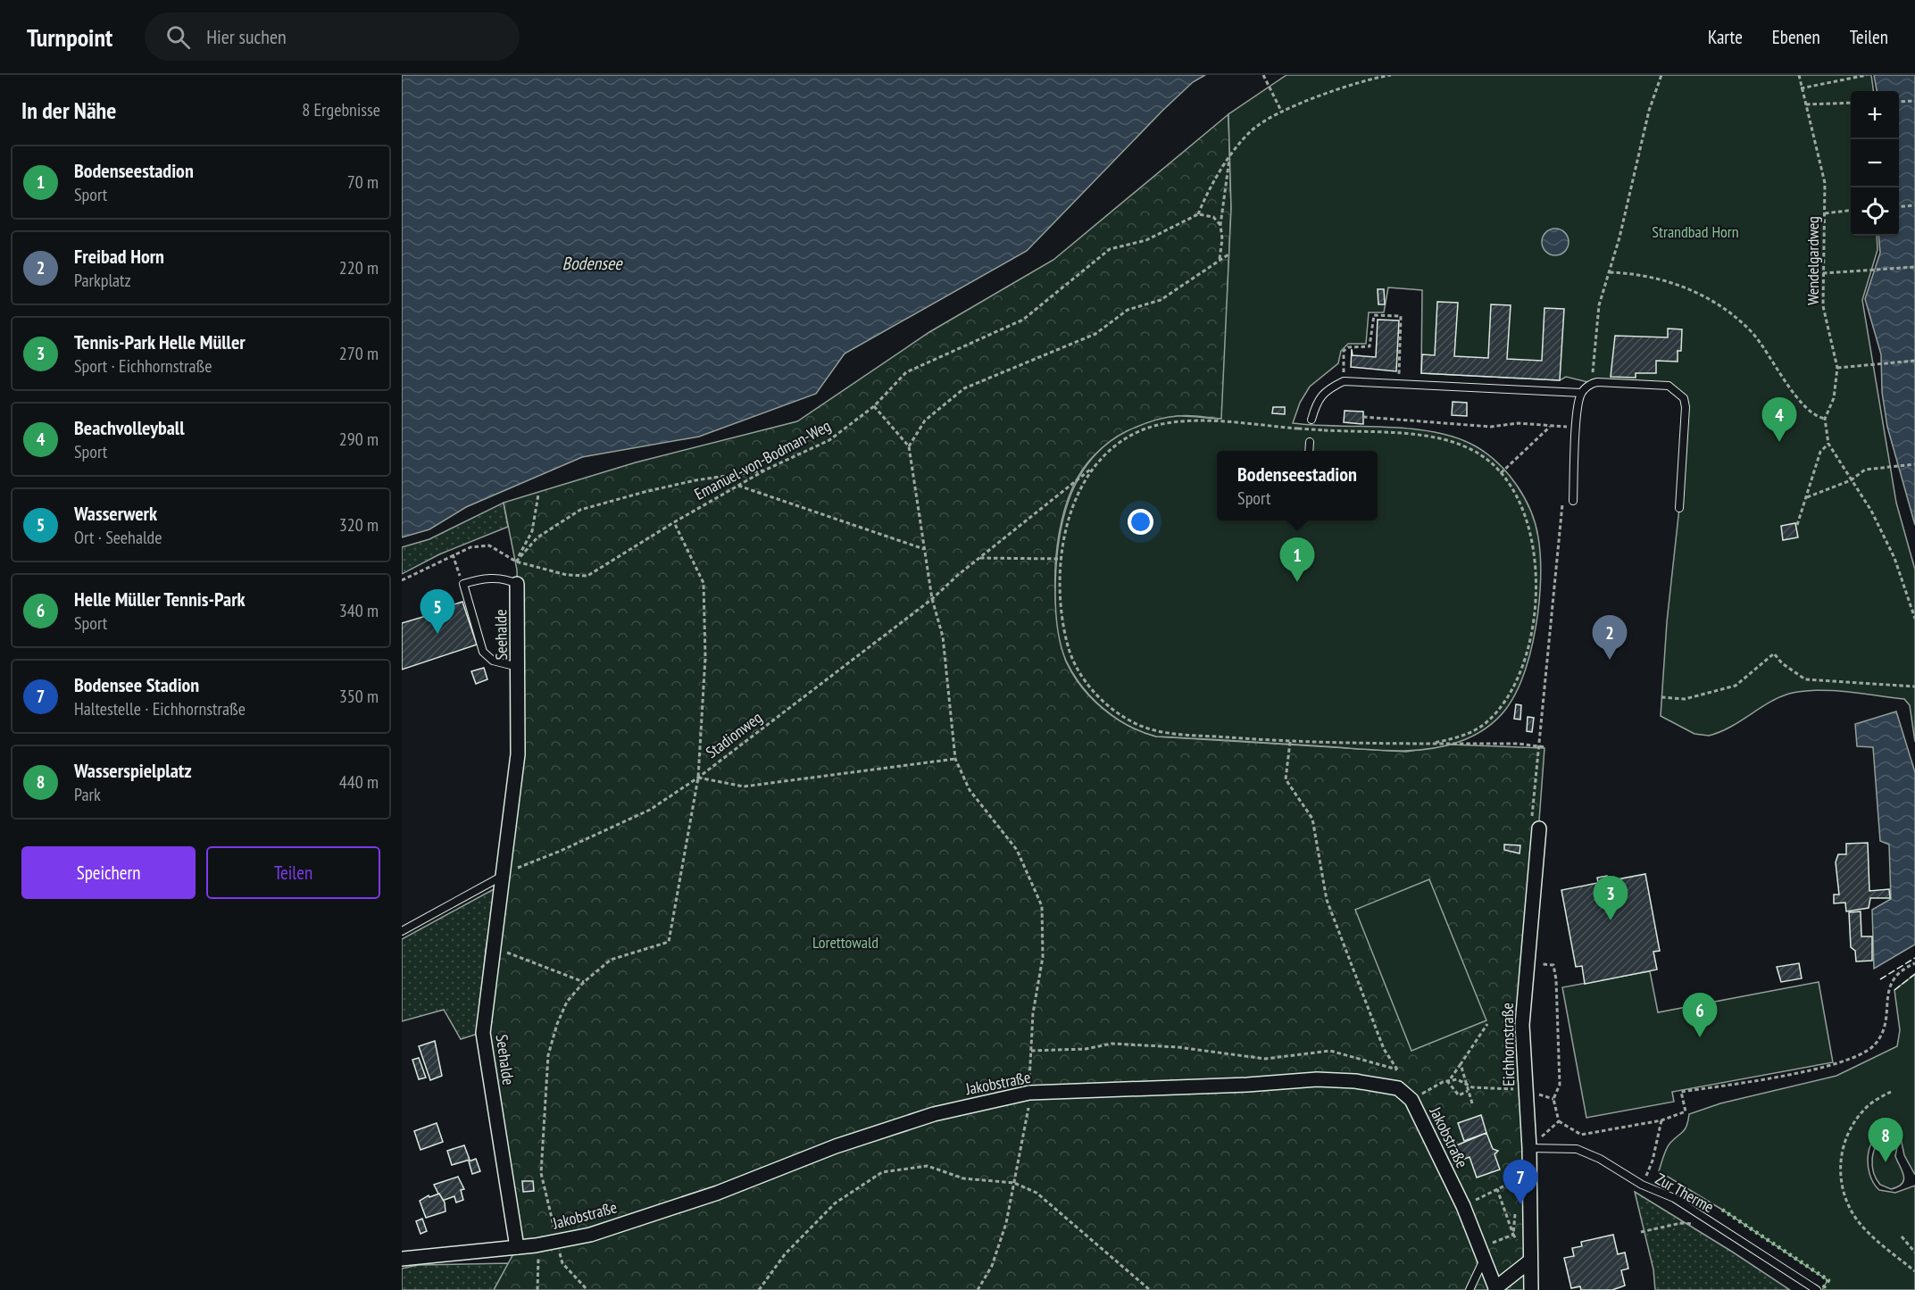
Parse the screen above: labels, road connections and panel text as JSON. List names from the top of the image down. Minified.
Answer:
{"streets":{"street":["Seehalde","Eichhornstraße","Jakobstraße"],"lane":["Zur Therme"],"path":["Wendelgardweg","Emanuel-von-Bodman-Weg","Stadionweg"]},"crossings":[["Seehalde","Stadionweg"],["Seehalde","Jakobstraße"],["Eichhornstraße","Zur Therme"]],"water":["Bodensee"],"parks":["Strandbad Horn","Lorettowald"],"page":{"header":"Turnpoint","search":"Hier suchen","nav":["Karte","Ebenen","Teilen"],"heading":["In der Nähe","8 Ergebnisse"],"map_buttons":["+","−"],"list":[{"mark":"1","name":"Bodenseestadion","note":"Sport","value":"70 m"},{"mark":"2","name":"Freibad Horn","note":"Parkplatz","value":"220 m"},{"mark":"3","name":"Tennis-Park Helle Müller","note":"Sport · Eichhornstraße","value":"270 m"},{"mark":"4","name":"Beachvolleyball","note":"Sport","value":"290 m"},{"mark":"5","name":"Wasserwerk","note":"Ort · Seehalde","value":"320 m"},{"mark":"6","name":"Helle Müller Tennis-Park","note":"Sport","value":"340 m"},{"mark":"7","name":"Bodensee Stadion","note":"Haltestelle · Eichhornstraße","value":"350 m"},{"mark":"8","name":"Wasserspielplatz","note":"Park","value":"440 m"}],"pins":["4","1","5","2","3","6","8","7"],"popup":["Bodenseestadion","Sport"],"buttons":["Speichern","Teilen"]}}
